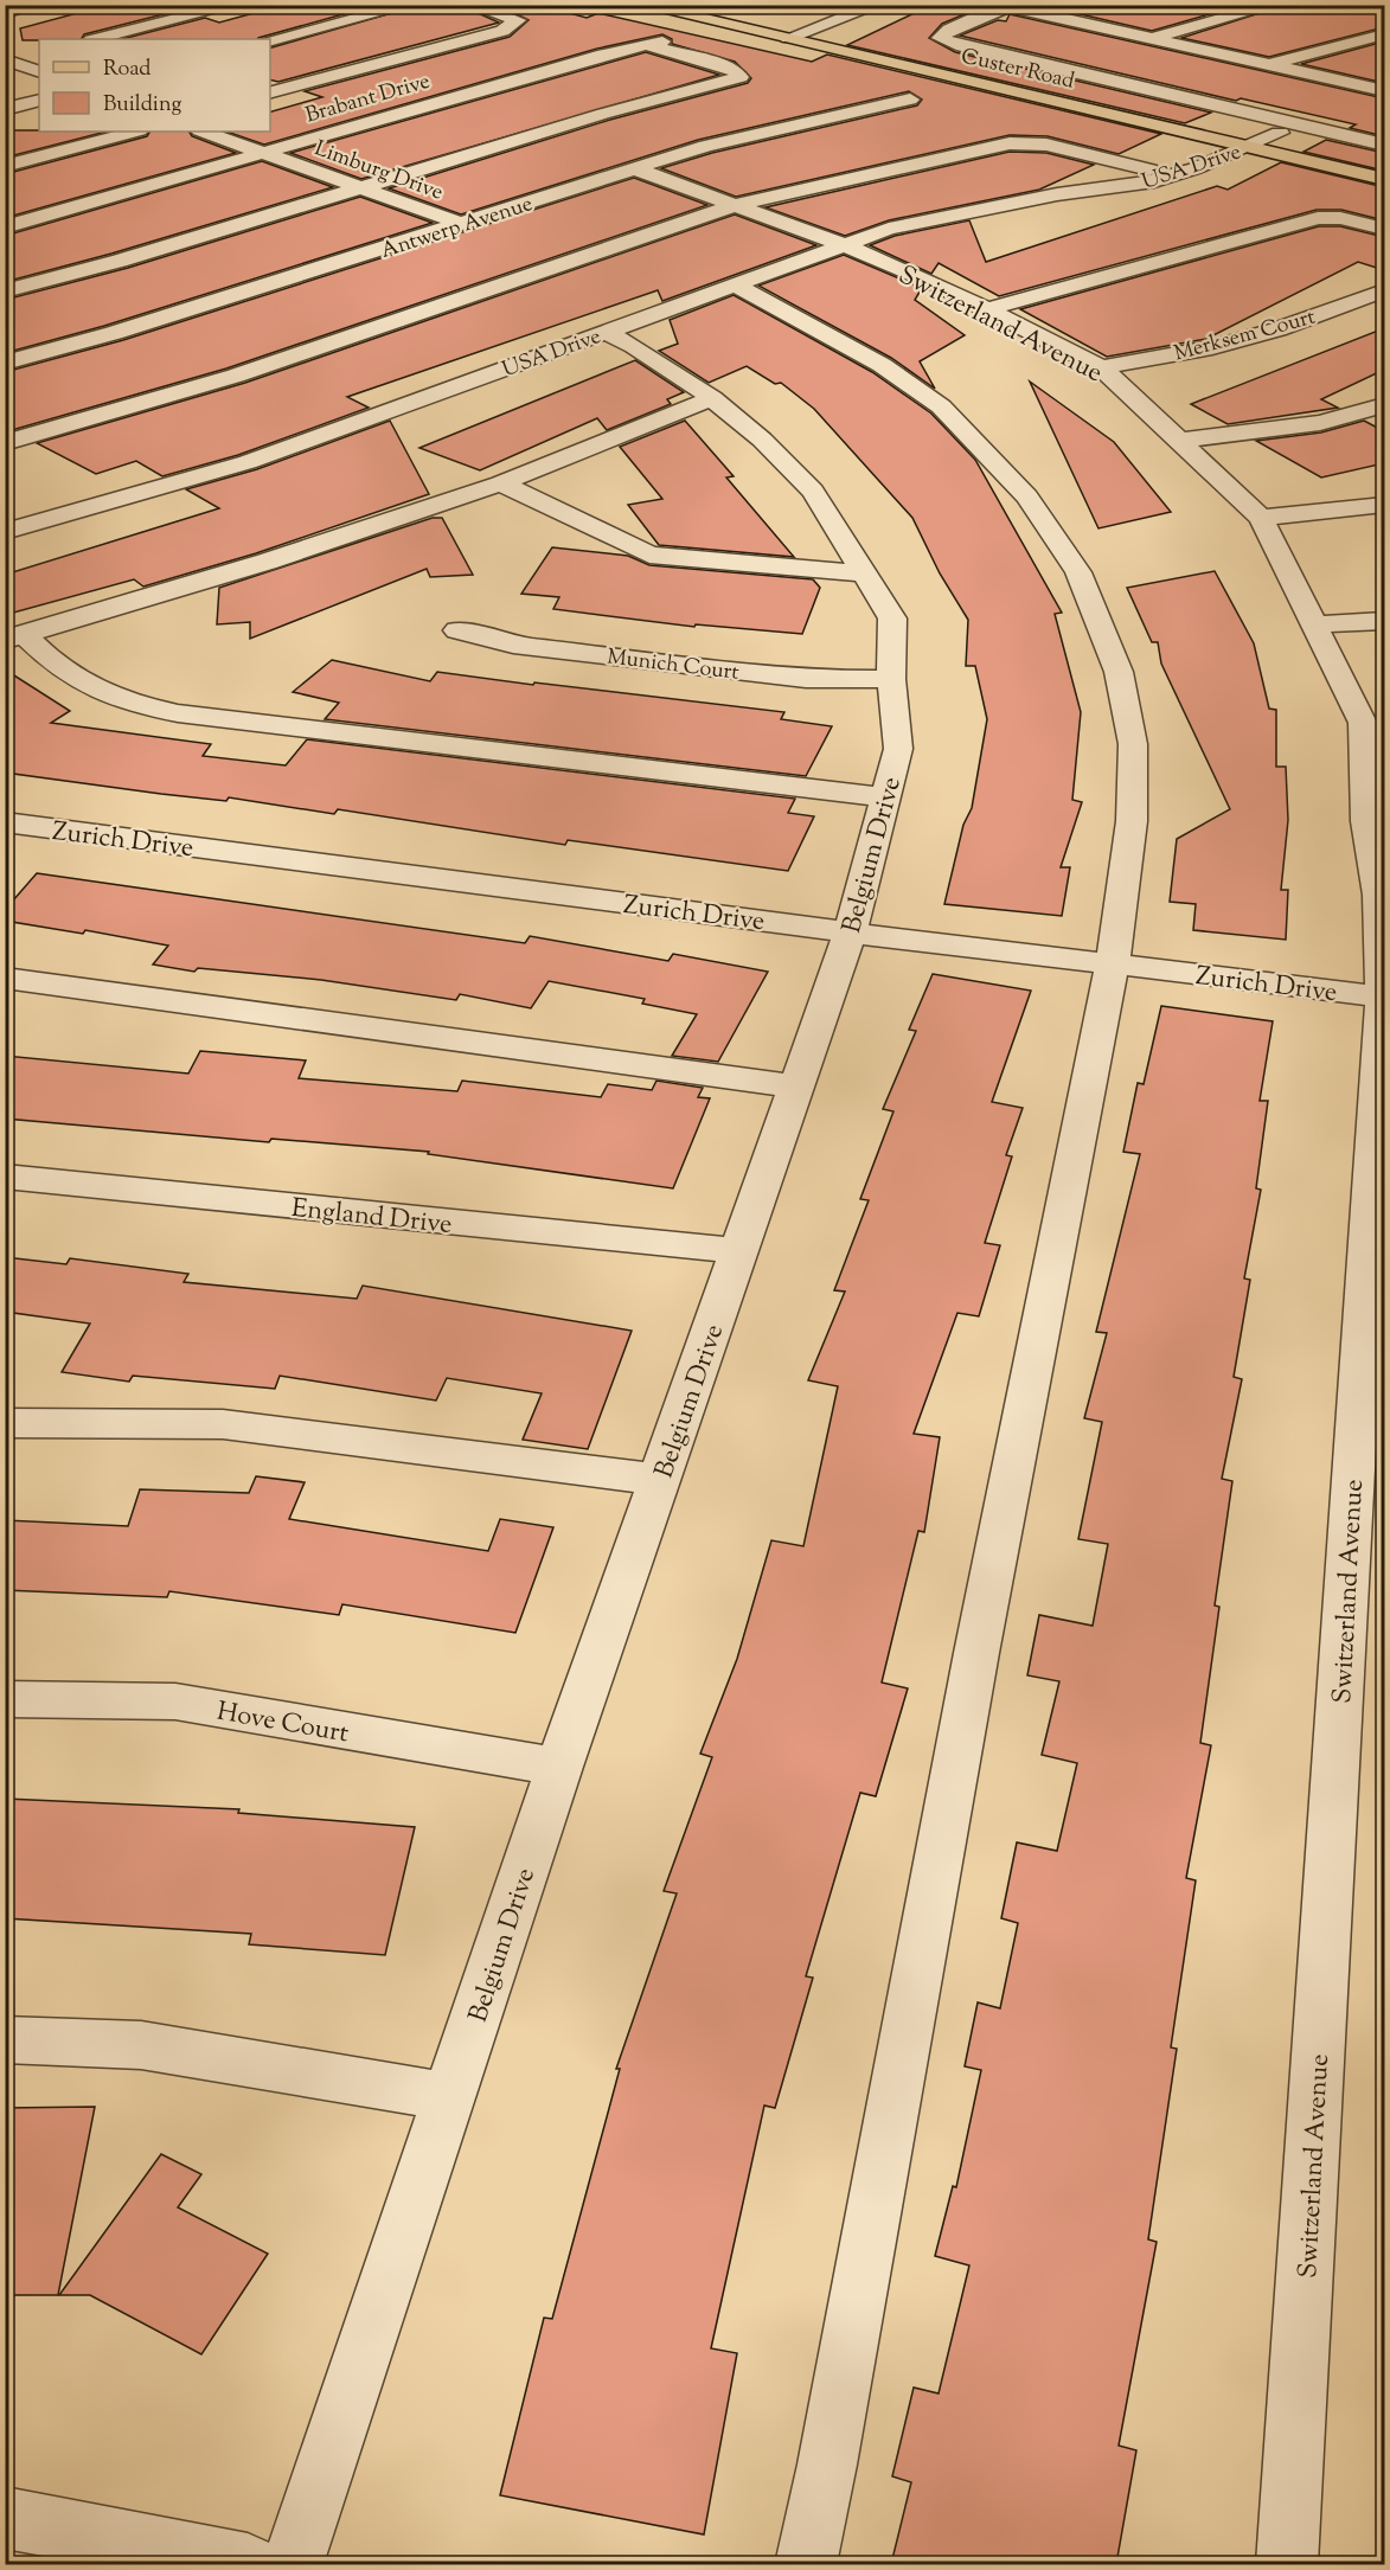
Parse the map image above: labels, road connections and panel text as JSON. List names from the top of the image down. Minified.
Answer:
{"streets":{"main road":["Custer Road"],"street":["Brabant Drive","USA Drive","Limburg Drive","Antwerp Avenue","Switzerland Avenue","Merksem Court","Munich Court","Zurich Drive","Belgium Drive","England Drive","Hove Court"]},"crossings":[["Custer Road","USA Drive"],["Brabant Drive","Limburg Drive"],["USA Drive","Switzerland Avenue"],["USA Drive","Belgium Drive"],["Limburg Drive","Antwerp Avenue"],["Antwerp Avenue","Switzerland Avenue"],["Switzerland Avenue","Merksem Court"],["Switzerland Avenue","Zurich Drive"],["Munich Court","Belgium Drive"],["Zurich Drive","Belgium Drive"],["Belgium Drive","England Drive"],["Belgium Drive","Hove Court"]],"legend":["Road","Building"]}
